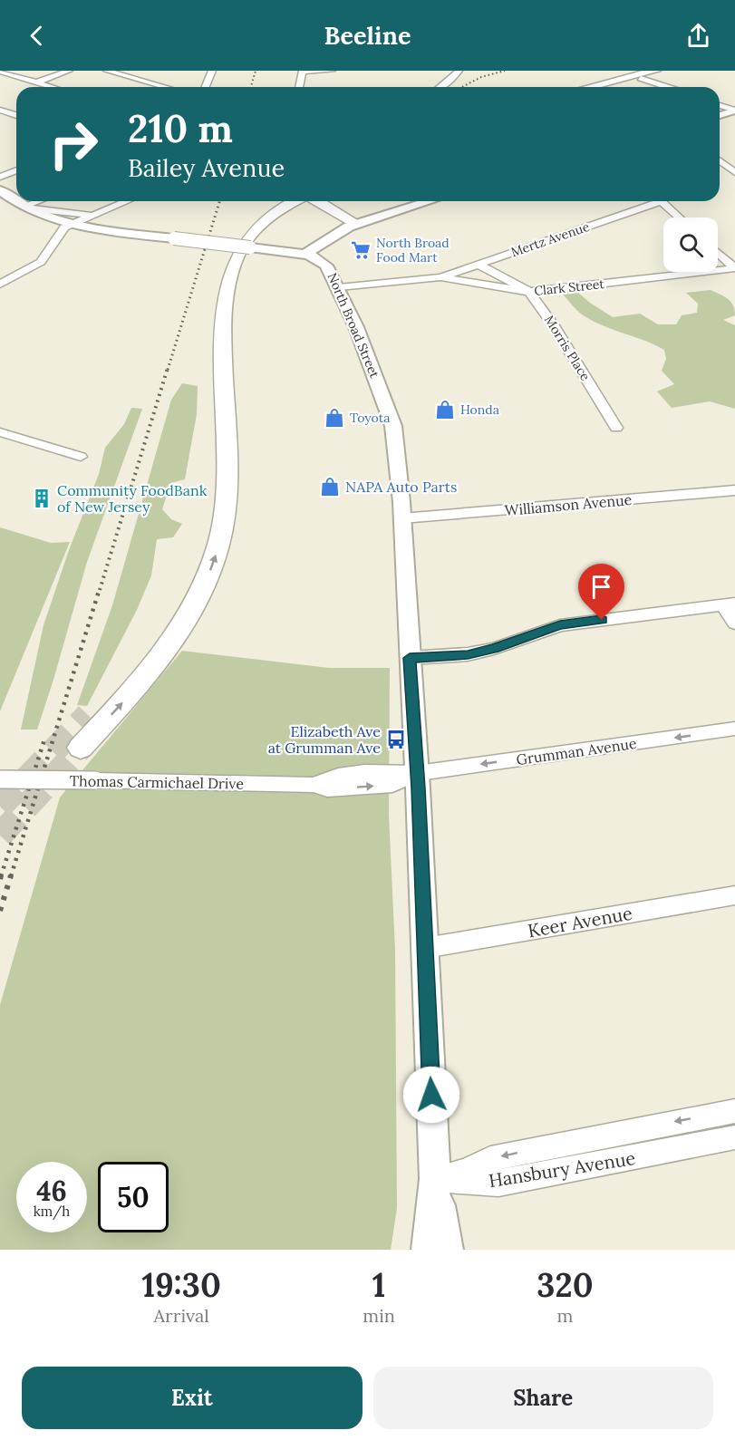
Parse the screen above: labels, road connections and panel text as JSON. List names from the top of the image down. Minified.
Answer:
{"streets":{"main road":["North Broad Street"],"street":["Mertz Avenue","Clark Street","Morris Place","Williamson Avenue","Grumman Avenue","Thomas Carmichael Drive","Keer Avenue","Hansbury Avenue"]},"crossings":[["Mertz Avenue","Clark Street"],["Mertz Avenue","Morris Place"],["Clark Street","North Broad Street"],["Clark Street","Morris Place"],["North Broad Street","Williamson Avenue"],["North Broad Street","Grumman Avenue"],["North Broad Street","Thomas Carmichael Drive"],["North Broad Street","Keer Avenue"],["North Broad Street","Hansbury Avenue"],["Grumman Avenue","Thomas Carmichael Drive"]],"places":{"supermarket":["North Broad Food Mart"],"shop":["Honda","Toyota","NAPA Auto Parts"],"building":["Community FoodBank of New Jersey"],"bus stop":["Elizabeth Ave at Grumman Ave"]},"page":{"header":"Beeline","turn":["210 m","Bailey Avenue"],"speed":"46 km/h","limit":"50","eta":["19:30","Arrival","1","min","320","m"],"buttons":["Exit","Share"]}}
